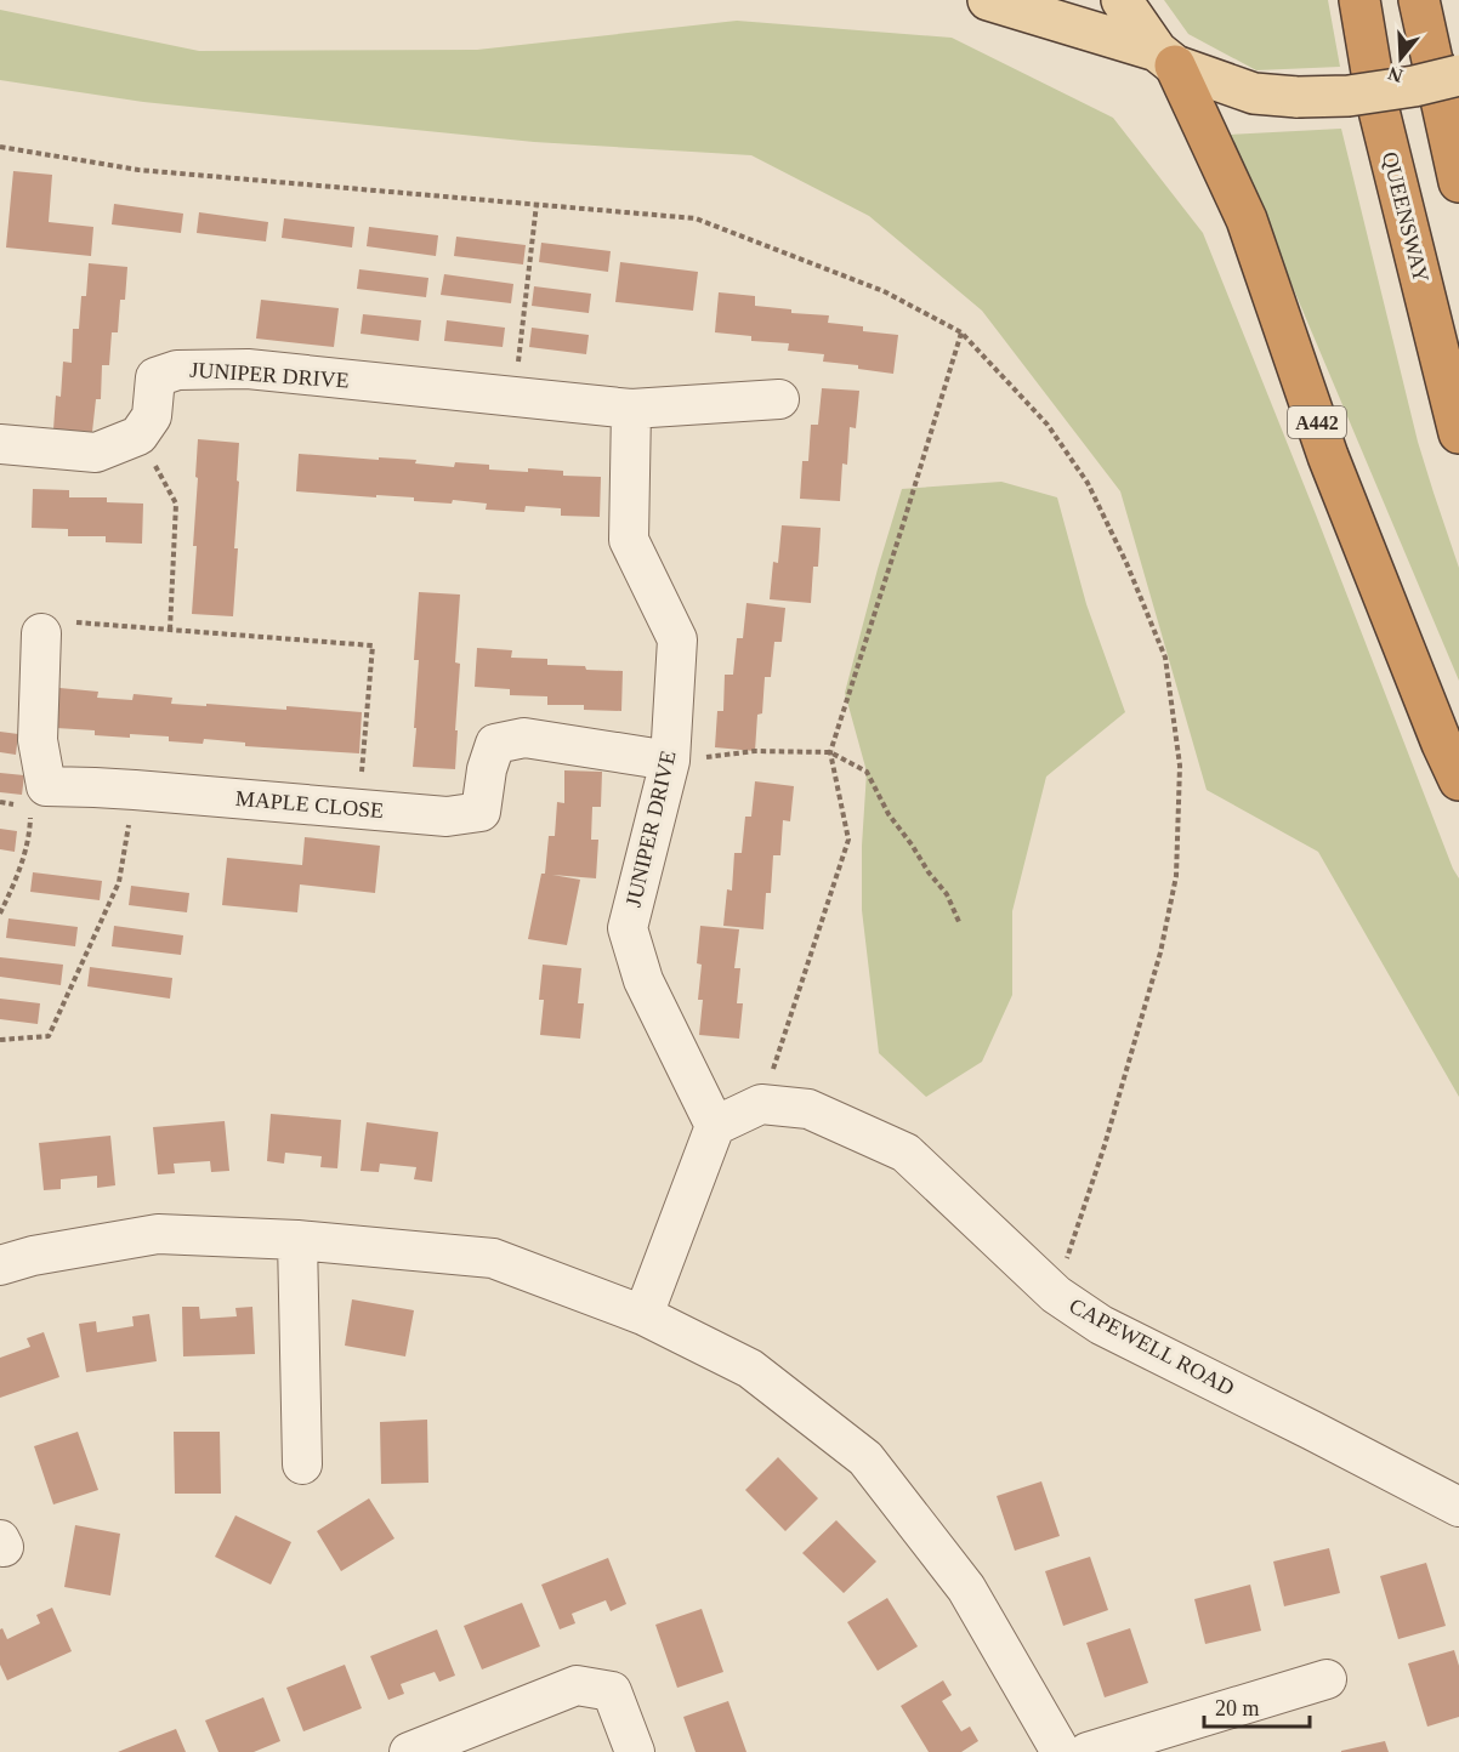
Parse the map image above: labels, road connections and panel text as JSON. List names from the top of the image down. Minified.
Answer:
{"streets":{"highway":["QUEENSWAY","A442"],"street":["JUNIPER DRIVE","MAPLE CLOSE","CAPEWELL ROAD"]},"crossings":[["JUNIPER DRIVE","MAPLE CLOSE"]],"scale_bar":"20 m","north":"bottom"}
